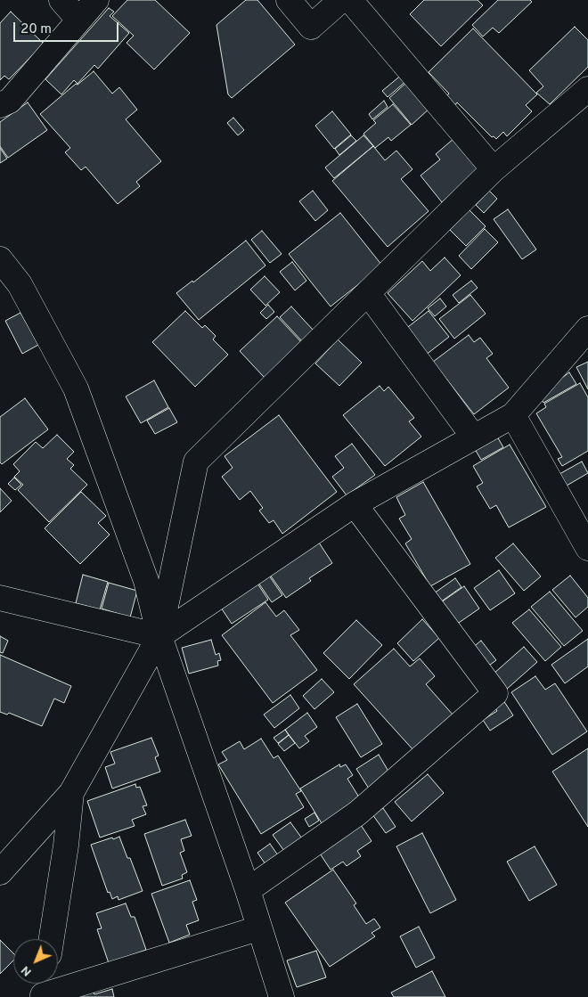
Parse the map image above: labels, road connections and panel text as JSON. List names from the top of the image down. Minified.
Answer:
{"scale_bar":"20 m","north":"bottom left"}
